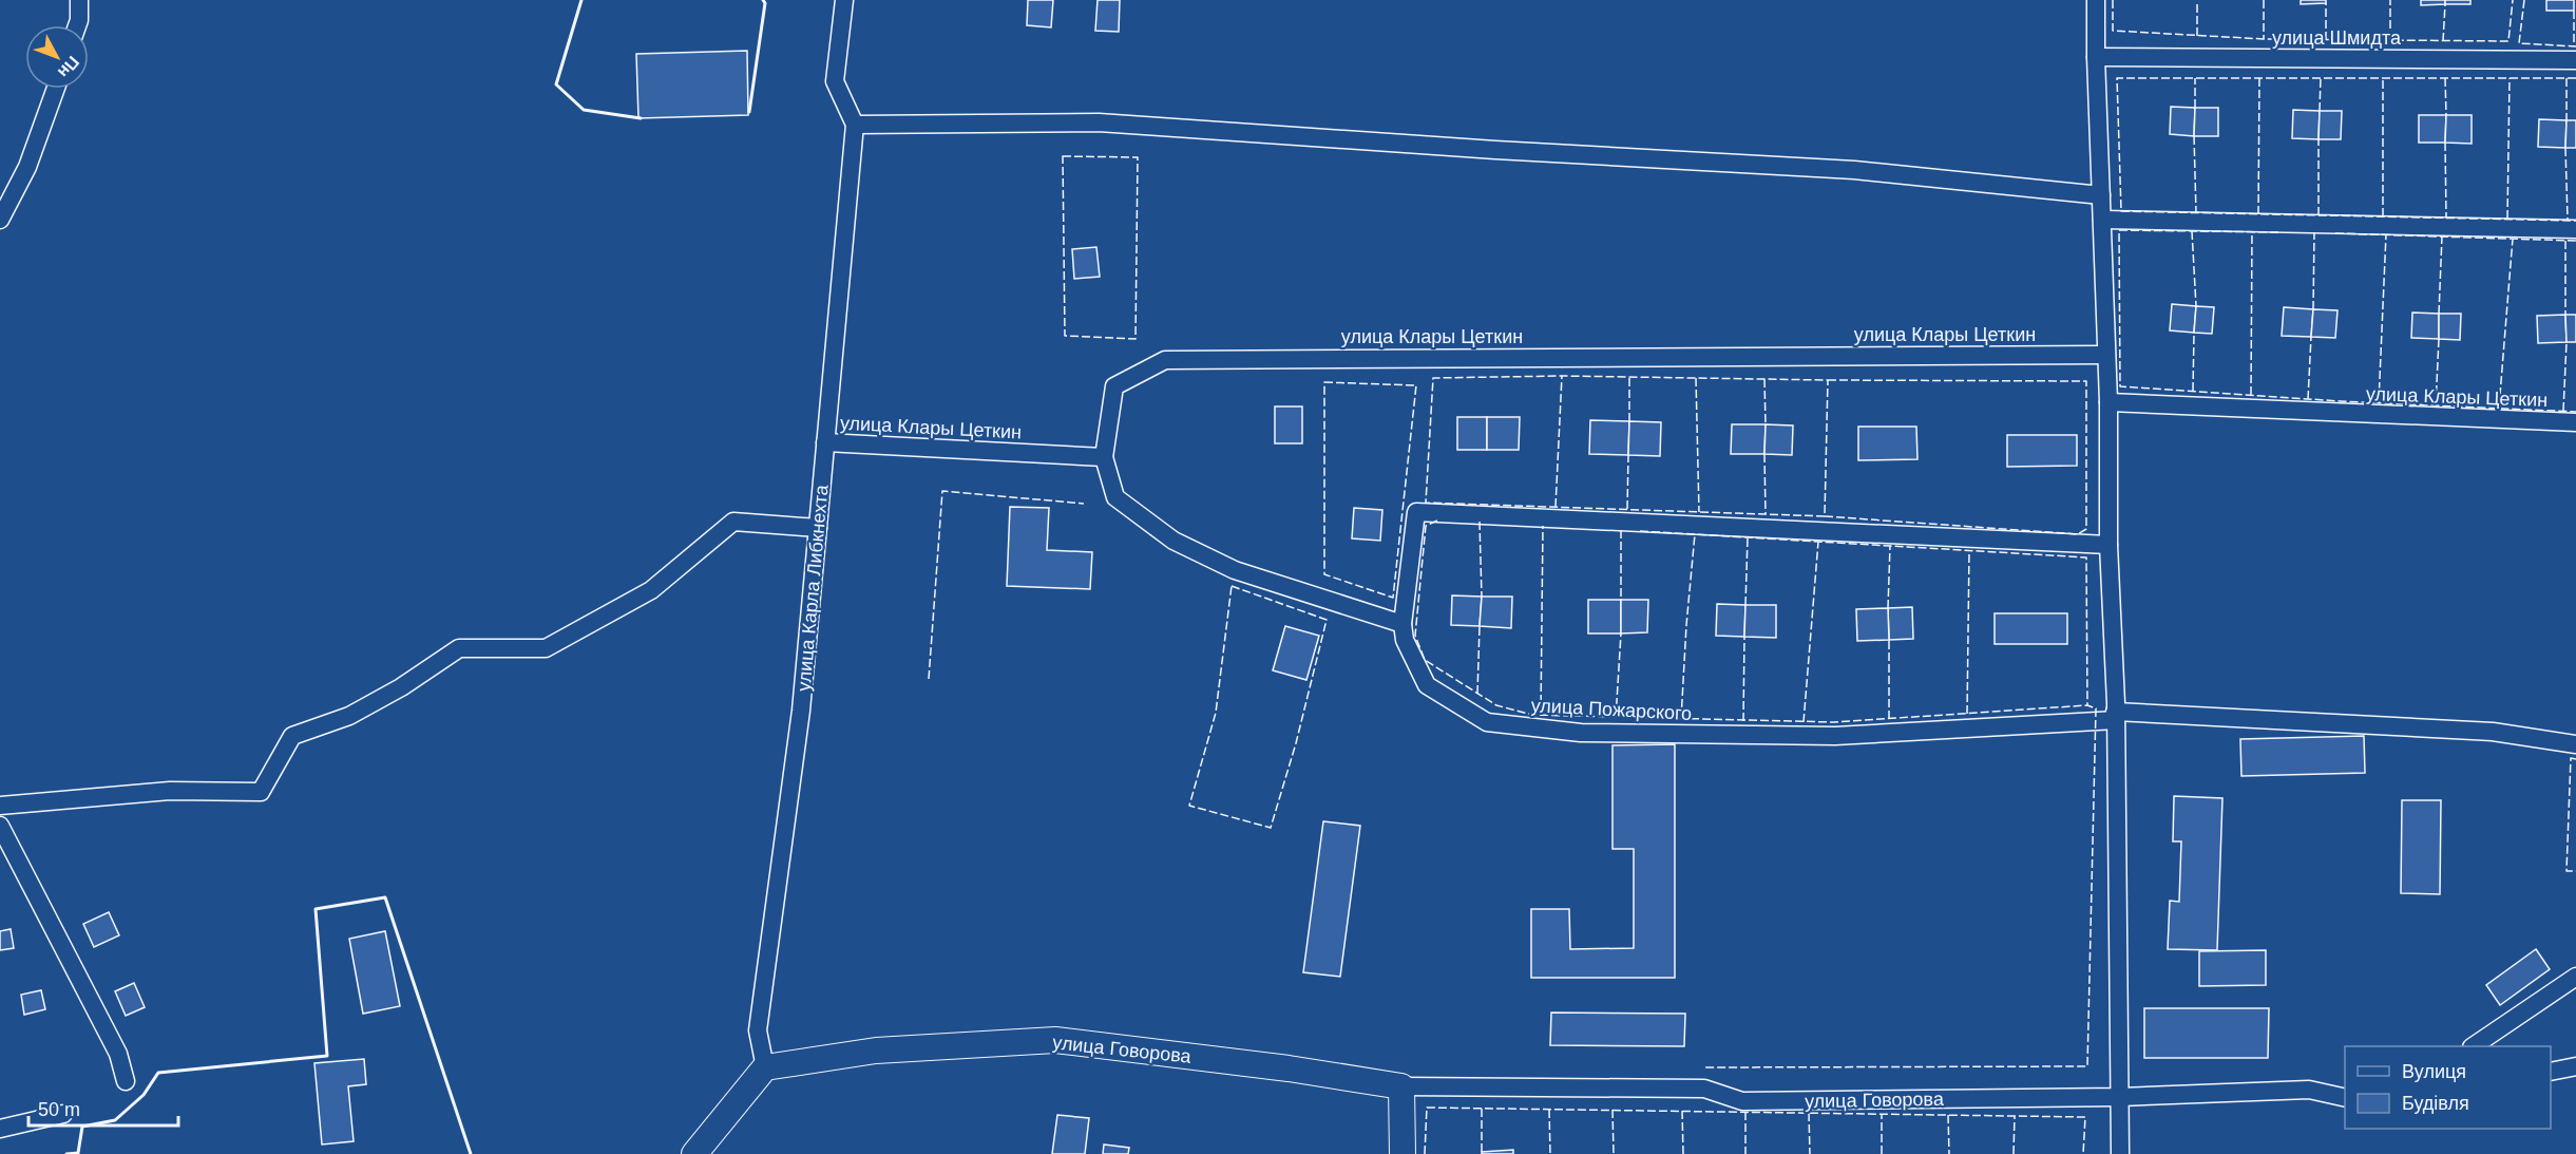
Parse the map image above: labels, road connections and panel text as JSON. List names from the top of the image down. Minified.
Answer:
{"streets":{"street":["улица Шмидта","улица Клары Цеткин","улица Карла Либкнехта","улица Пожарского","улица Говорова"]},"crossings":[["улица Клары Цеткин","улица Карла Либкнехта"],["улица Карла Либкнехта","улица Говорова"]],"legend":["Вулиця","Будівля"],"scale_bar":"50 m","north":"bottom right"}
